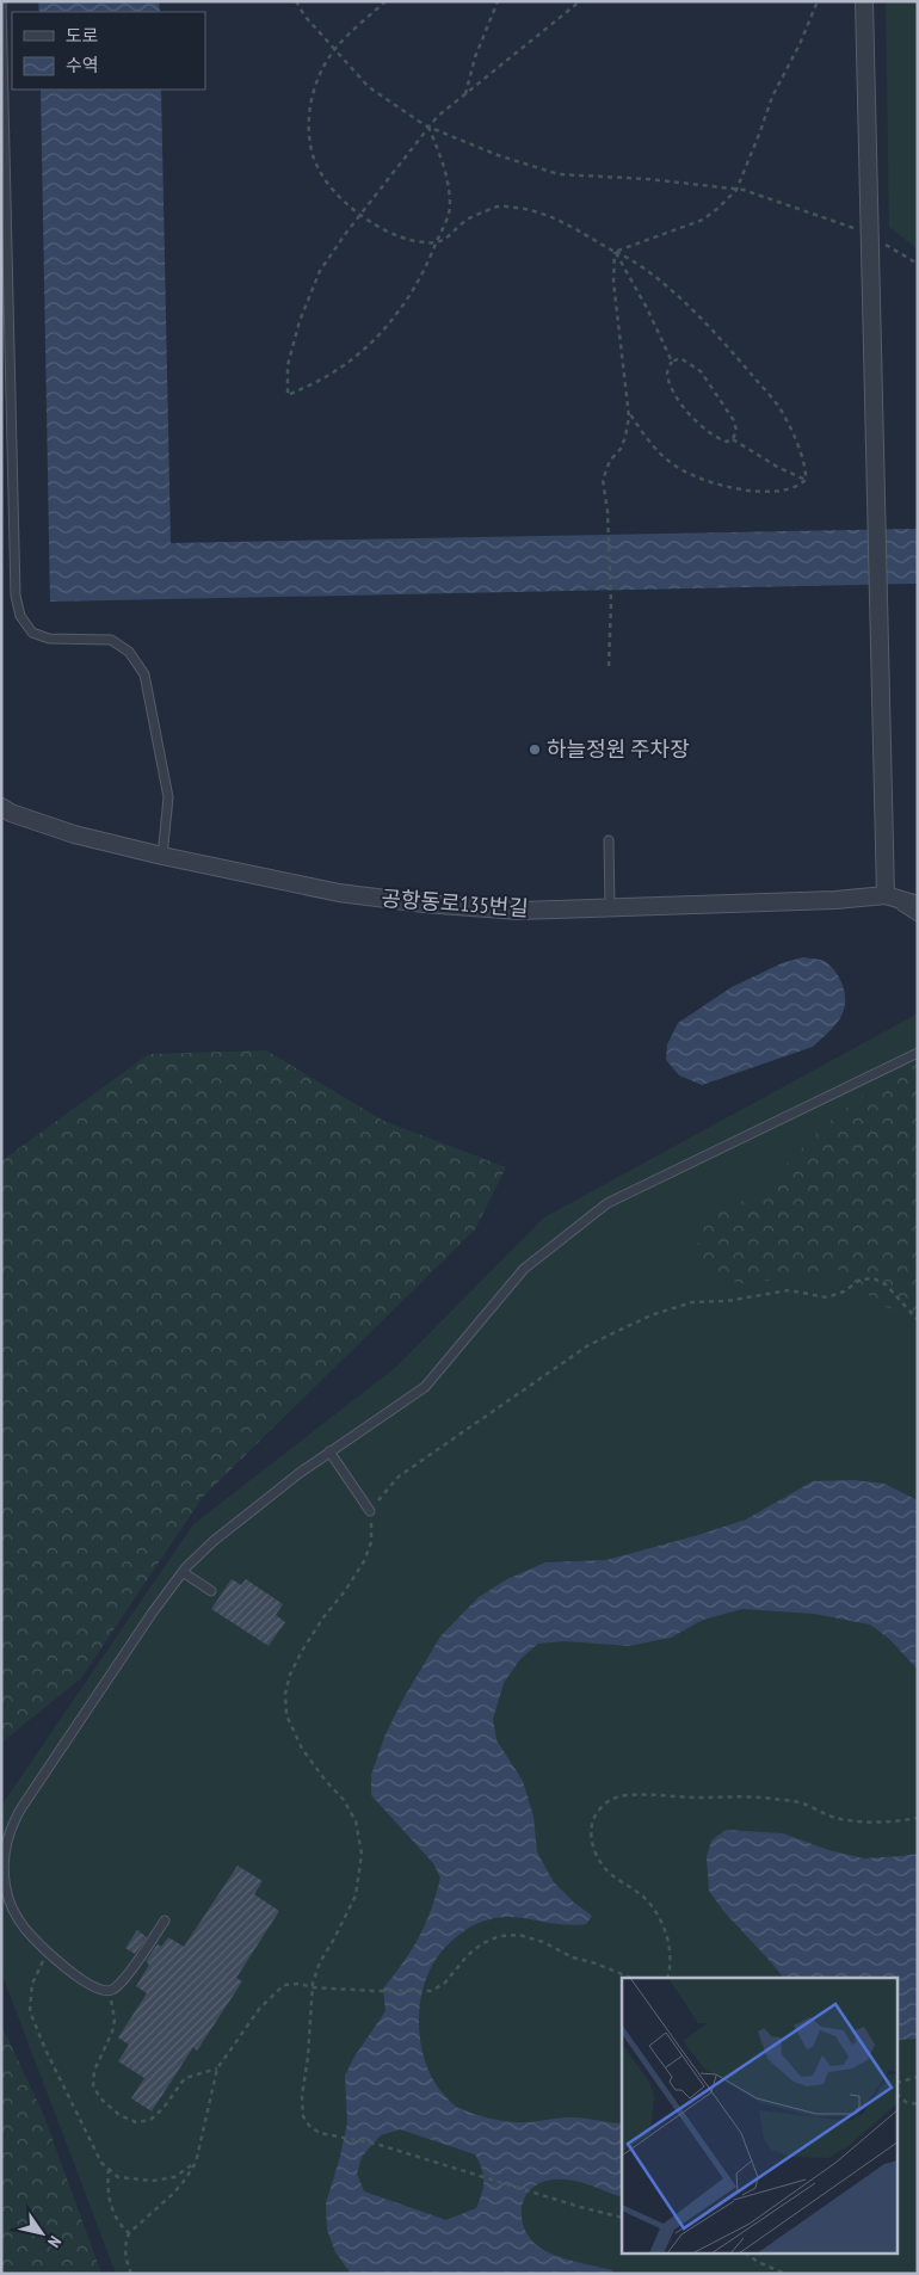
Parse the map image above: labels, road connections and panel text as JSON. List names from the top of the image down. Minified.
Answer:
{"streets":{"street":["공항동로135번길"]},"places":["하늘정원 주차장"],"legend":["도로","수역"],"north":"bottom right"}
